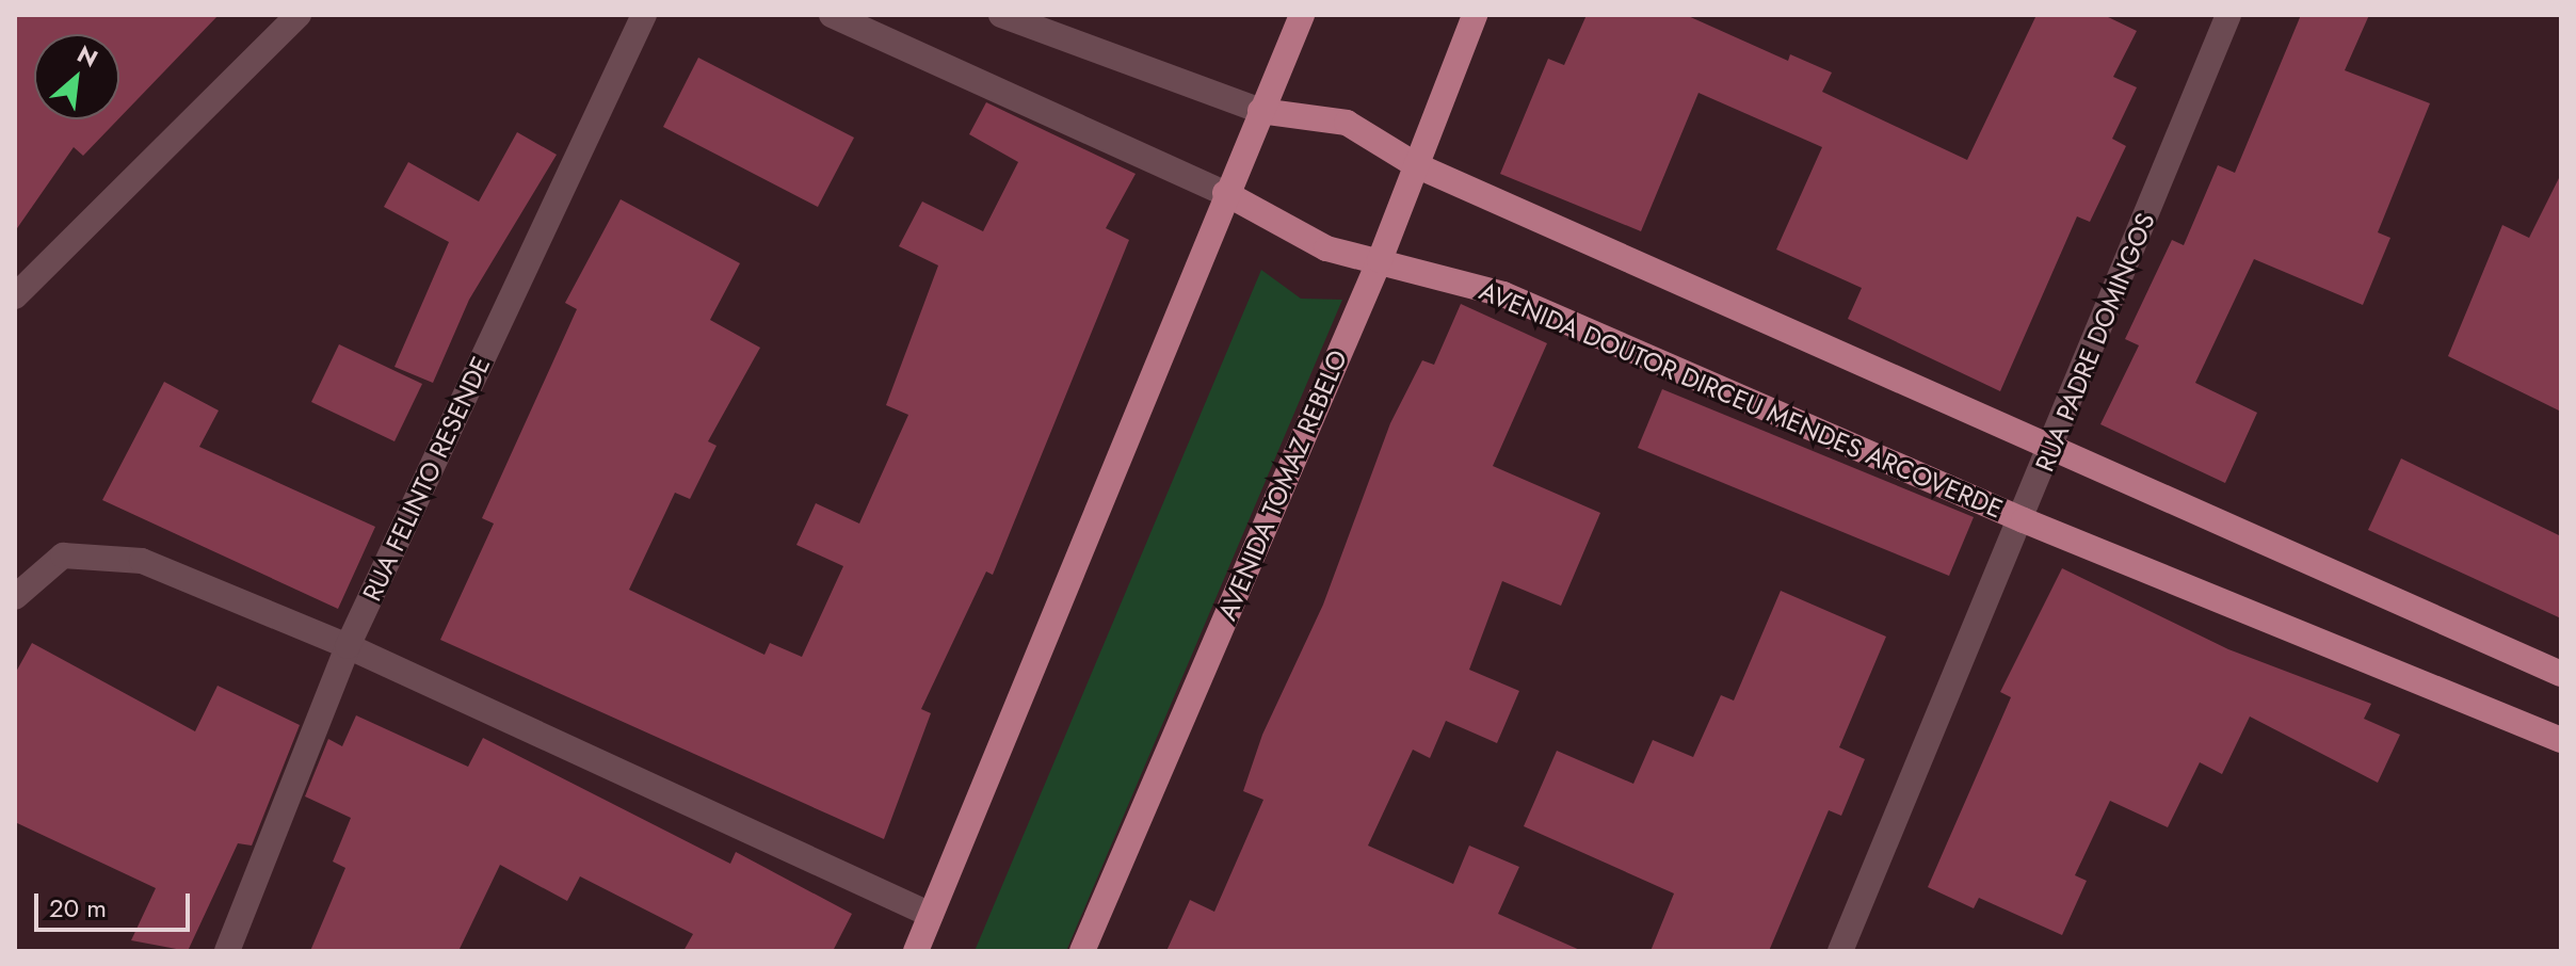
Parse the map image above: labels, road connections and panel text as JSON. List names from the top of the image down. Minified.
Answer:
{"streets":{"main road":["AVENIDA DOUTOR DIRCEU MENDES ARCOVERDE","AVENIDA TOMAZ REBELO"],"street":["RUA PADRE DOMINGOS","RUA FELINTO RESENDE"]},"crossings":[["RUA PADRE DOMINGOS","AVENIDA DOUTOR DIRCEU MENDES ARCOVERDE"],["AVENIDA DOUTOR DIRCEU MENDES ARCOVERDE","AVENIDA TOMAZ REBELO"]],"scale_bar":"20 m","north":"top right"}
